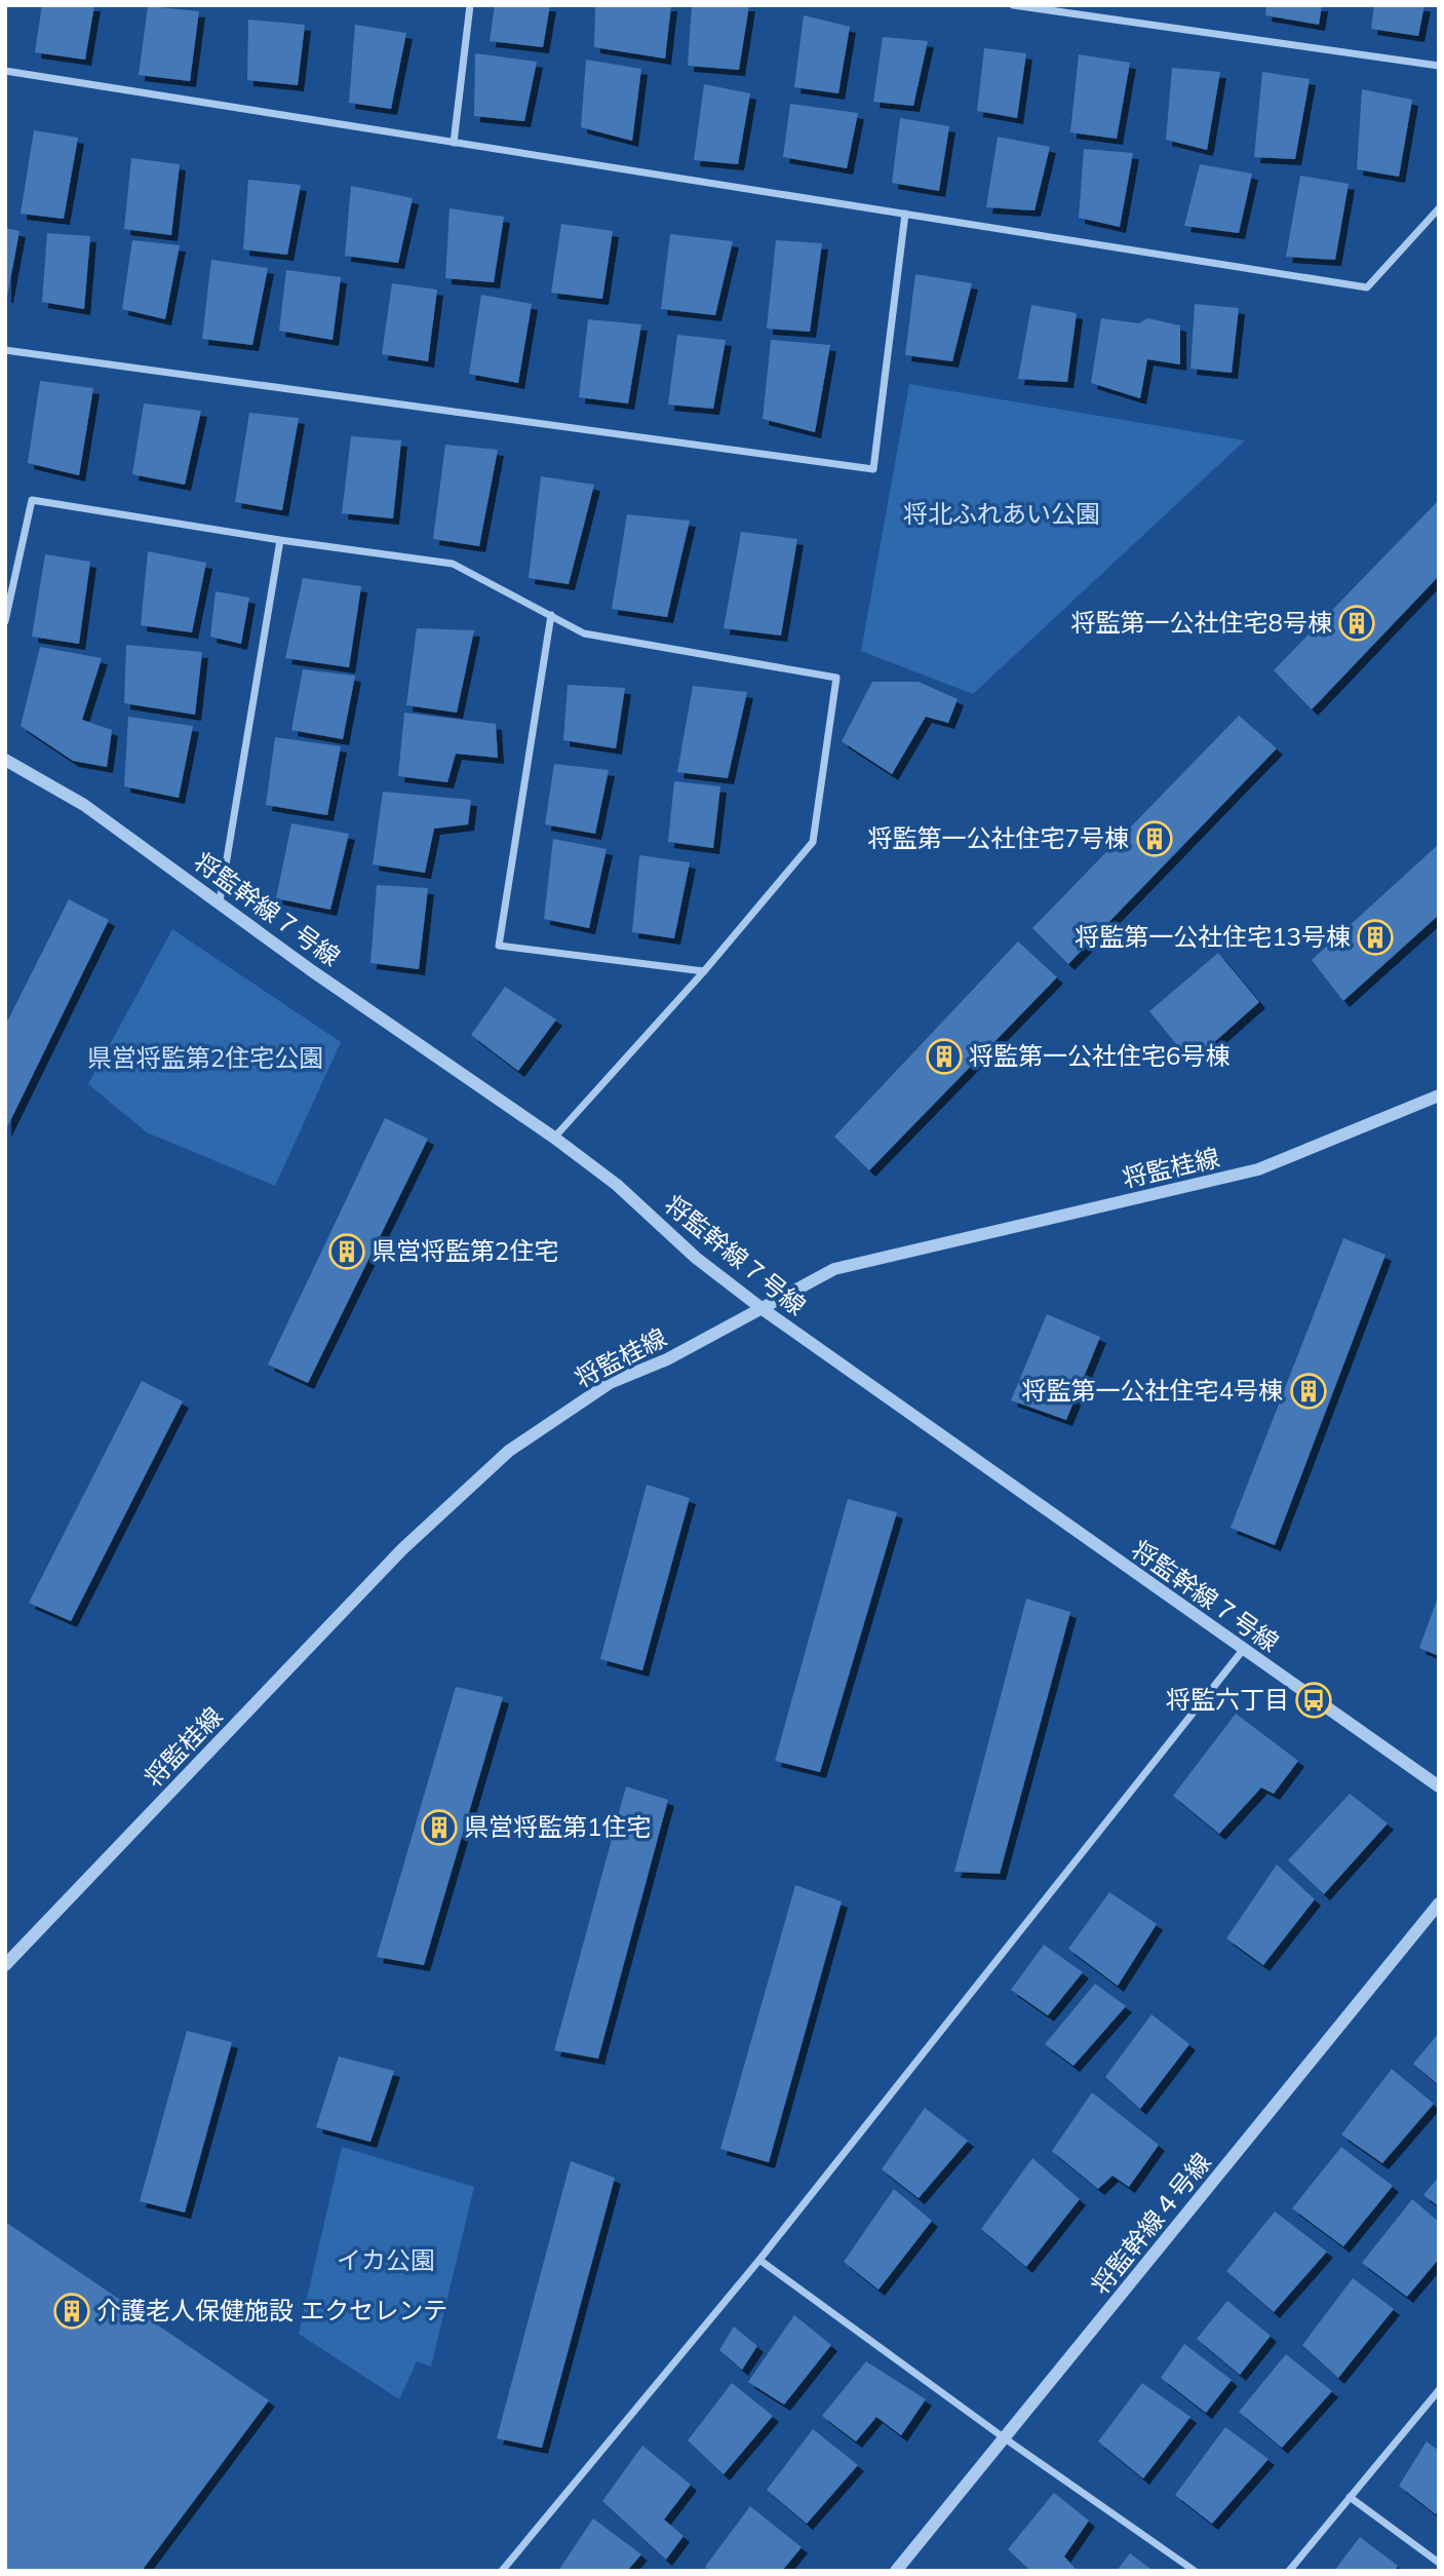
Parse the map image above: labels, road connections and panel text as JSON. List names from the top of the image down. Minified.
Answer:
{"streets":{"street":["将監幹線７号線","将監桂線","将監幹線４号線"]},"crossings":[["将監幹線７号線","将監桂線"]],"parks":["将北ふれあい公園","県営将監第2住宅公園","イカ公園"],"places":{"building":["将監第一公社住宅8号棟","将監第一公社住宅7号棟","将監第一公社住宅13号棟","将監第一公社住宅6号棟","県営将監第2住宅","将監第一公社住宅4号棟","県営将監第1住宅","介護老人保健施設 エクセレンテ"],"bus stop":["将監六丁目"]}}
